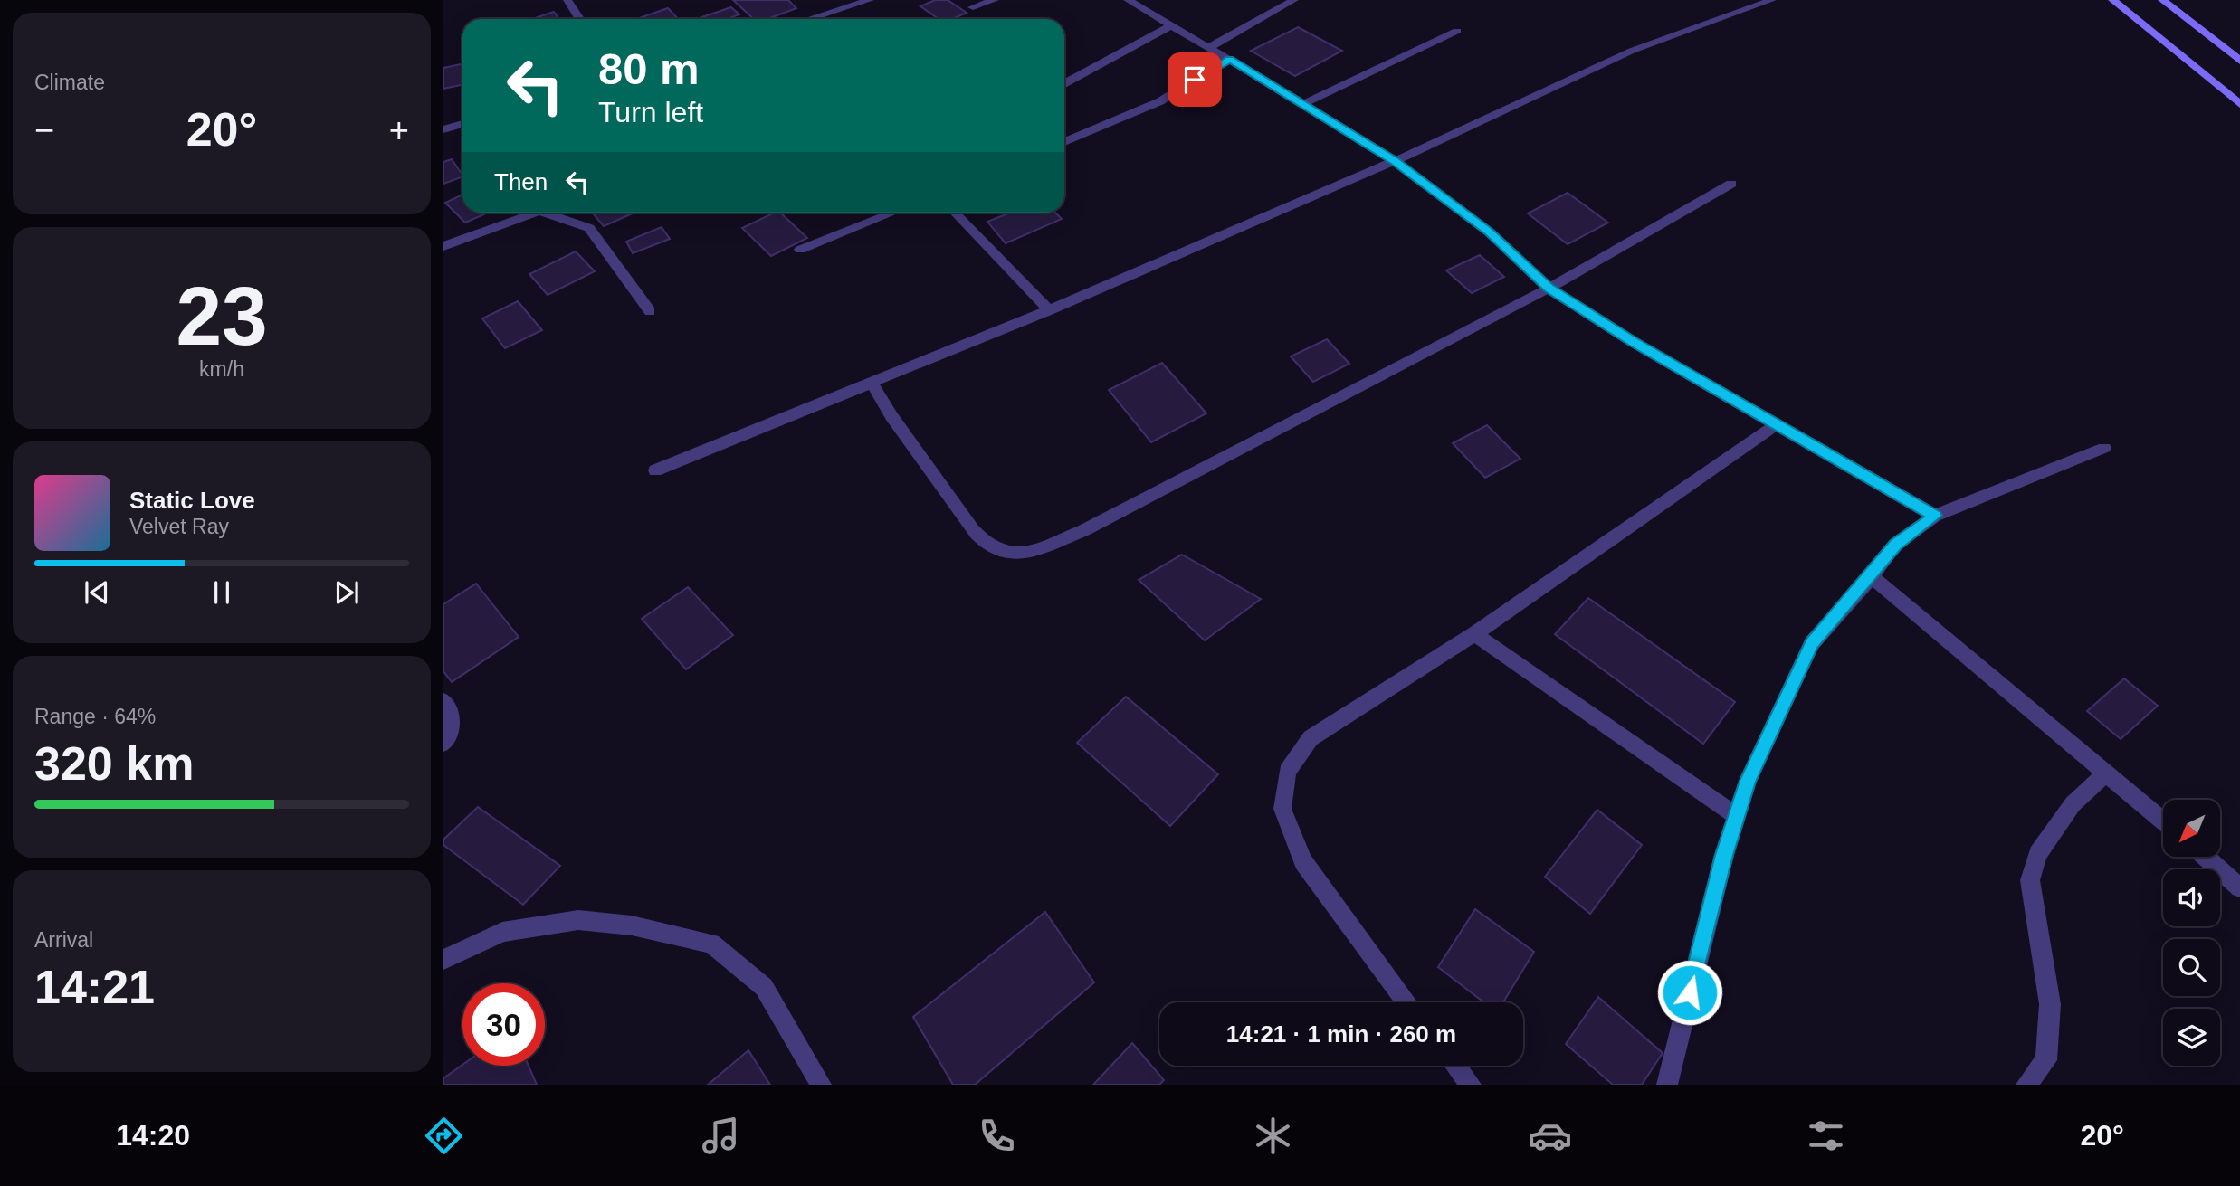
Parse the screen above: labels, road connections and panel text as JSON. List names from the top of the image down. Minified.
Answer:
{"north":"bottom left","page":{"tile":["Climate",["23","km/h"],["Range · 64%","320 km"],["Arrival","14:21"]],"turn":["80 m","Turn left"],"heat":["−","20°","+"],"then":"Then","song":["Static Love","Velvet Ray"],"limit":"30","trip":"14:21 · 1 min · 260 m","tabs":["14:20","20°"]}}
